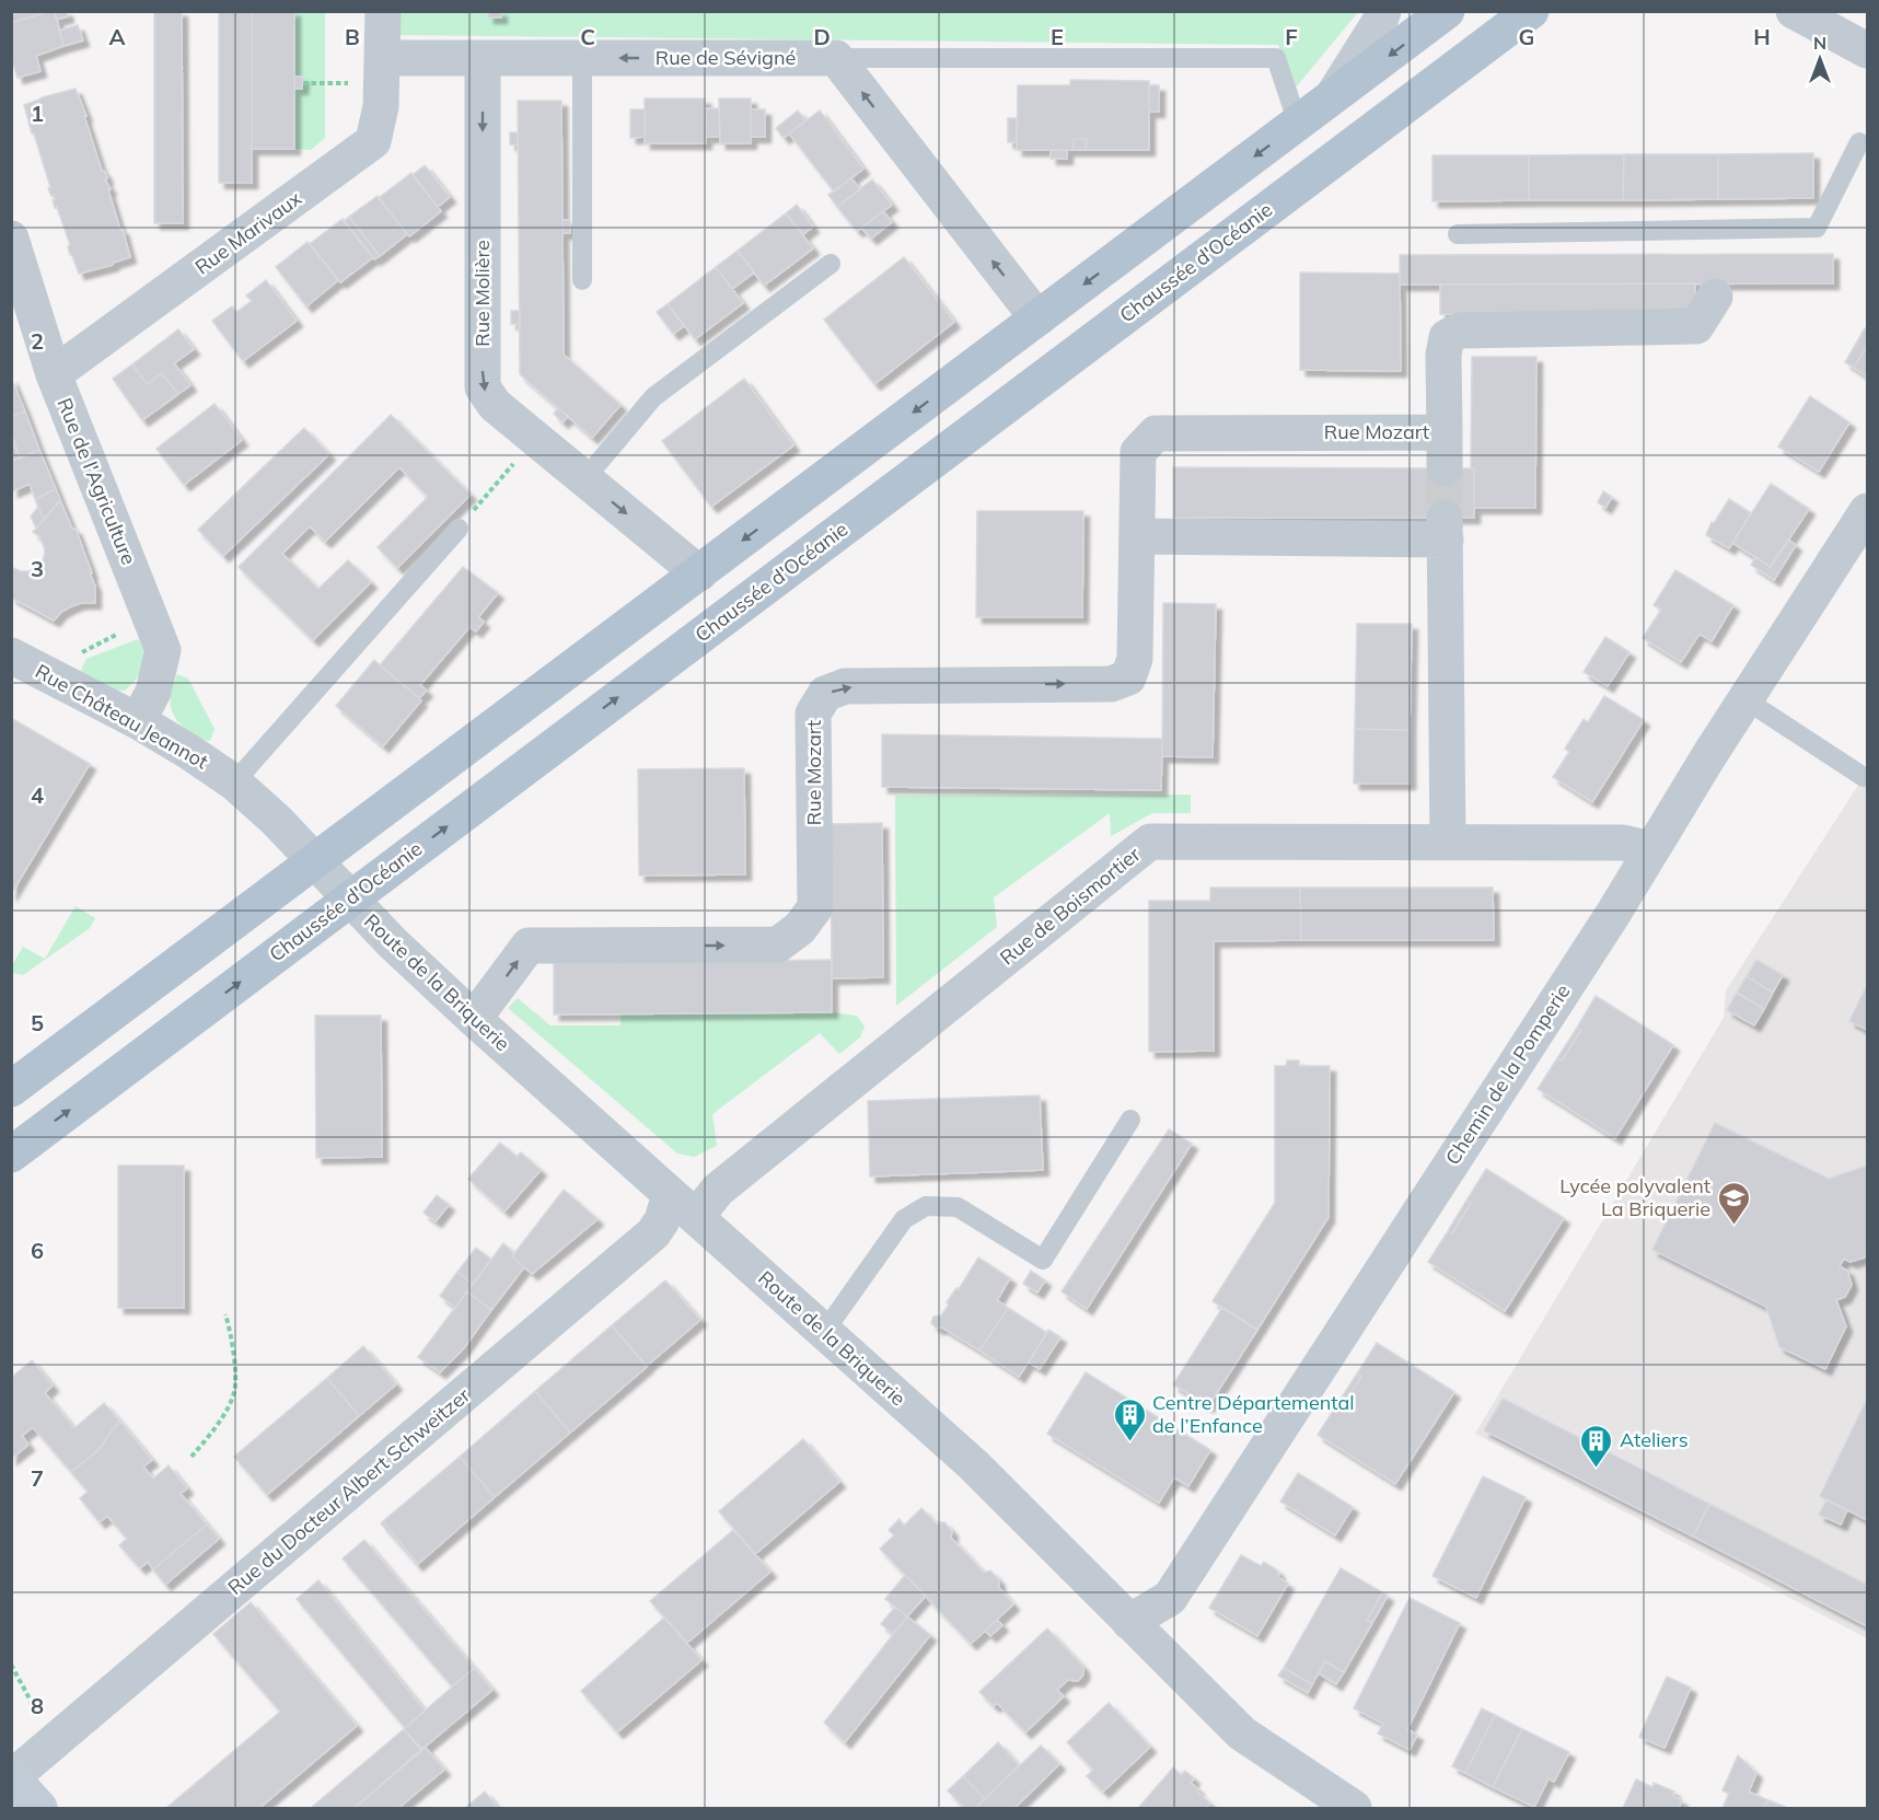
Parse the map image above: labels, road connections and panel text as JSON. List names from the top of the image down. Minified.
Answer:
{"streets":{"main road":["Chaussée d'Océanie"],"street":["Rue de Sévigné","Rue Marivaux","Rue Molière","Rue Mozart","Rue de l'Agriculture","Rue Château Jeannot","Rue de Boismortier","Route de la Briquerie","Chemin de la Pomperie","Rue du Docteur Albert Schweitzer"]},"crossings":[["Rue de Sévigné","Rue Molière"],["Rue Marivaux","Rue de l'Agriculture"],["Chaussée d'Océanie","Route de la Briquerie"],["Rue Mozart","Route de la Briquerie"],["Rue de l'Agriculture","Rue Château Jeannot"],["Rue Château Jeannot","Route de la Briquerie"],["Rue de Boismortier","Route de la Briquerie"],["Rue de Boismortier","Chemin de la Pomperie"],["Rue de Boismortier","Rue du Docteur Albert Schweitzer"],["Route de la Briquerie","Chemin de la Pomperie"],["Route de la Briquerie","Rue du Docteur Albert Schweitzer"]],"one_way":["Rue de Sévigné","Rue Molière"],"places":{"school or university":["Lycée polyvalent La Briquerie"],"building":["Centre Départemental de l’Enfance","Ateliers"]},"north":"top","grid":{"columns":["A","B","C","D","E","F","G","H"],"rows":["1","2","3","4","5","6","7","8"]}}
